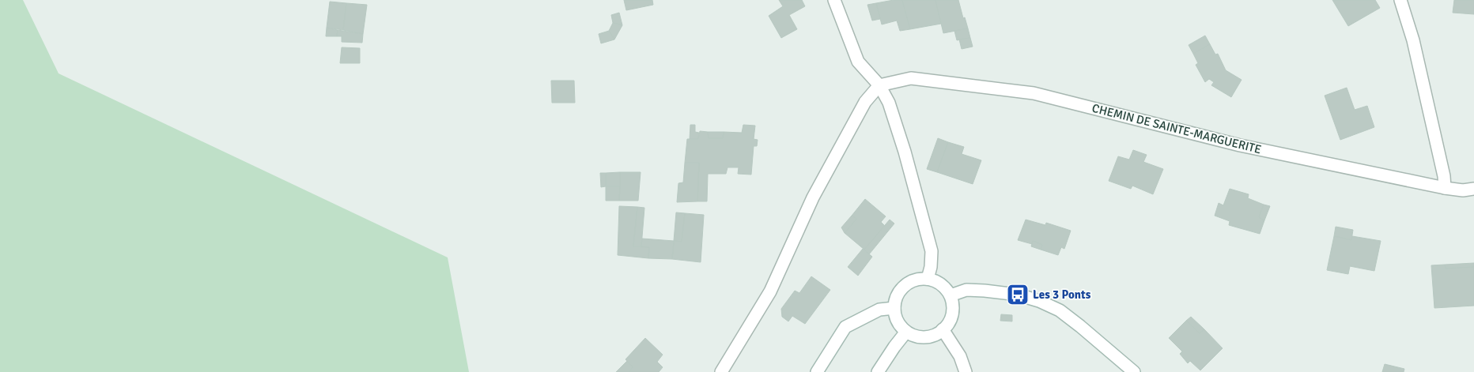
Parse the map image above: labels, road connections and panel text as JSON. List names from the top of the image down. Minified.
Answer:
{"streets":{"street":["CHEMIN DE SAINTE-MARGUERITE"]},"places":{"bus stop":["Les 3 Ponts"]}}
